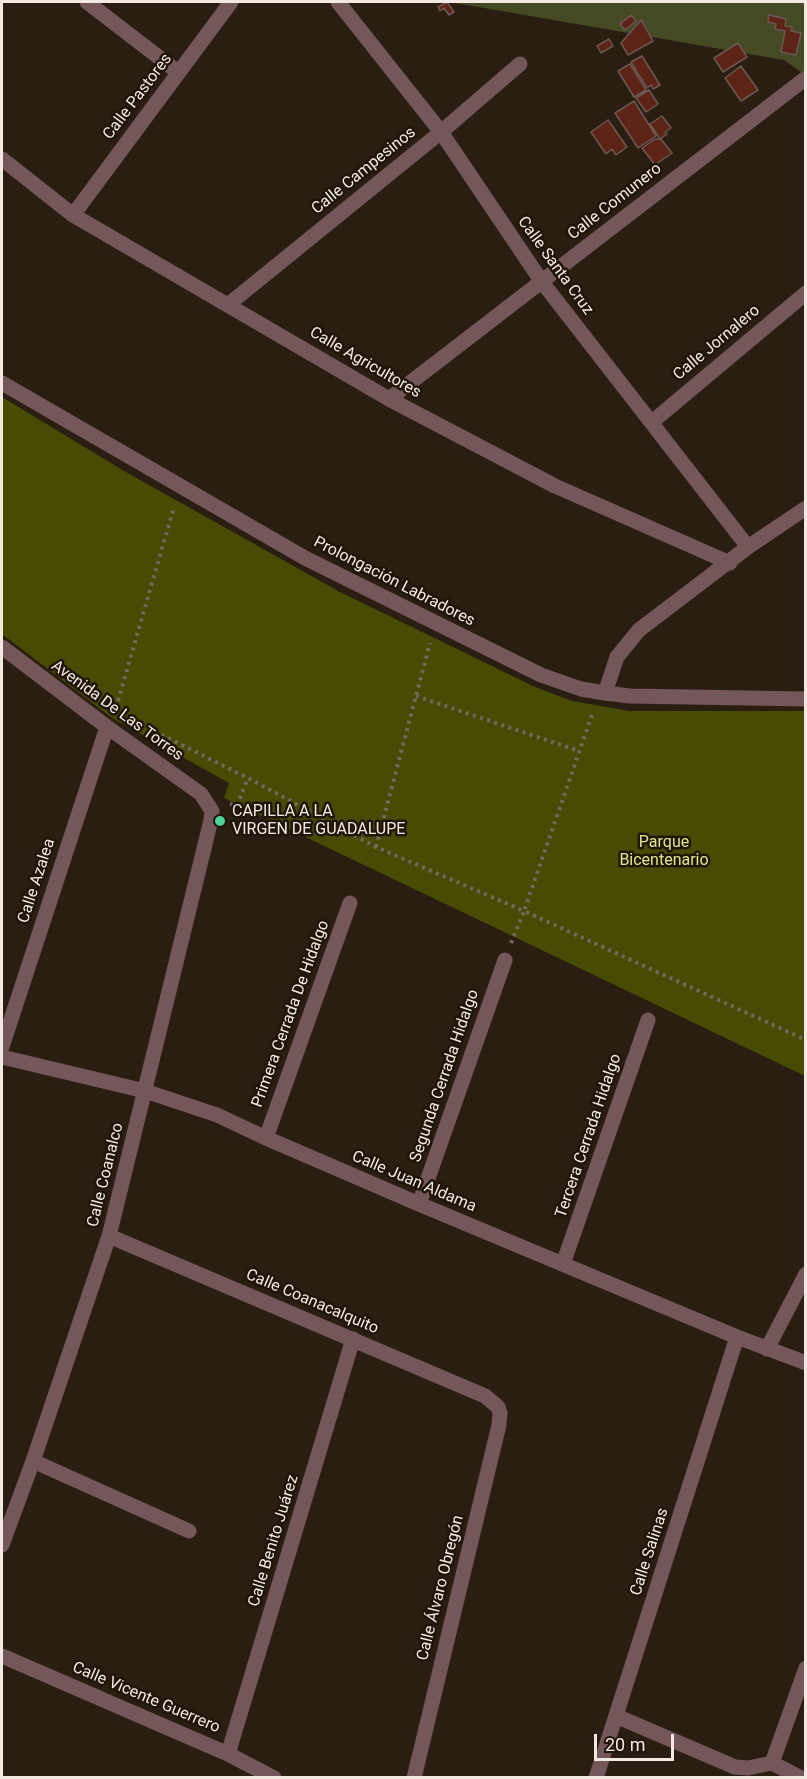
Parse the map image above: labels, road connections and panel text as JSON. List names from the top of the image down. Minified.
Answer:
{"streets":{"street":["Calle Pastores","Calle Campesinos","Calle Comunero","Calle Santa Cruz","Calle Jornalero","Calle Agricultores","Prolongación Labradores","Avenida De Las Torres","Calle Azalea","Primera Cerrada De Hidalgo","Segunda Cerrada Hidalgo","Tercera Cerrada Hidalgo","Calle Coanalco","Calle Juan Aldama","Calle Coanacalquito","Calle Benito Juárez","Calle Salinas","Calle Álvaro Obregón","Calle Vicente Guerrero"]},"crossings":[["Calle Pastores","Calle Agricultores"],["Calle Campesinos","Calle Santa Cruz"],["Calle Campesinos","Calle Agricultores"],["Calle Comunero","Calle Santa Cruz"],["Calle Comunero","Calle Agricultores"],["Calle Santa Cruz","Calle Jornalero"],["Avenida De Las Torres","Calle Azalea"],["Avenida De Las Torres","Calle Coanalco"],["Primera Cerrada De Hidalgo","Calle Juan Aldama"],["Segunda Cerrada Hidalgo","Calle Juan Aldama"],["Tercera Cerrada Hidalgo","Calle Juan Aldama"],["Calle Coanalco","Calle Juan Aldama"],["Calle Coanalco","Calle Coanacalquito"],["Calle Juan Aldama","Calle Salinas"],["Calle Coanacalquito","Calle Benito Juárez"],["Calle Coanacalquito","Calle Álvaro Obregón"],["Calle Benito Juárez","Calle Vicente Guerrero"]],"parks":["Parque Bicentenario"],"places":["CAPILLA A LA VIRGEN DE GUADALUPE"],"scale_bar":"20 m"}
